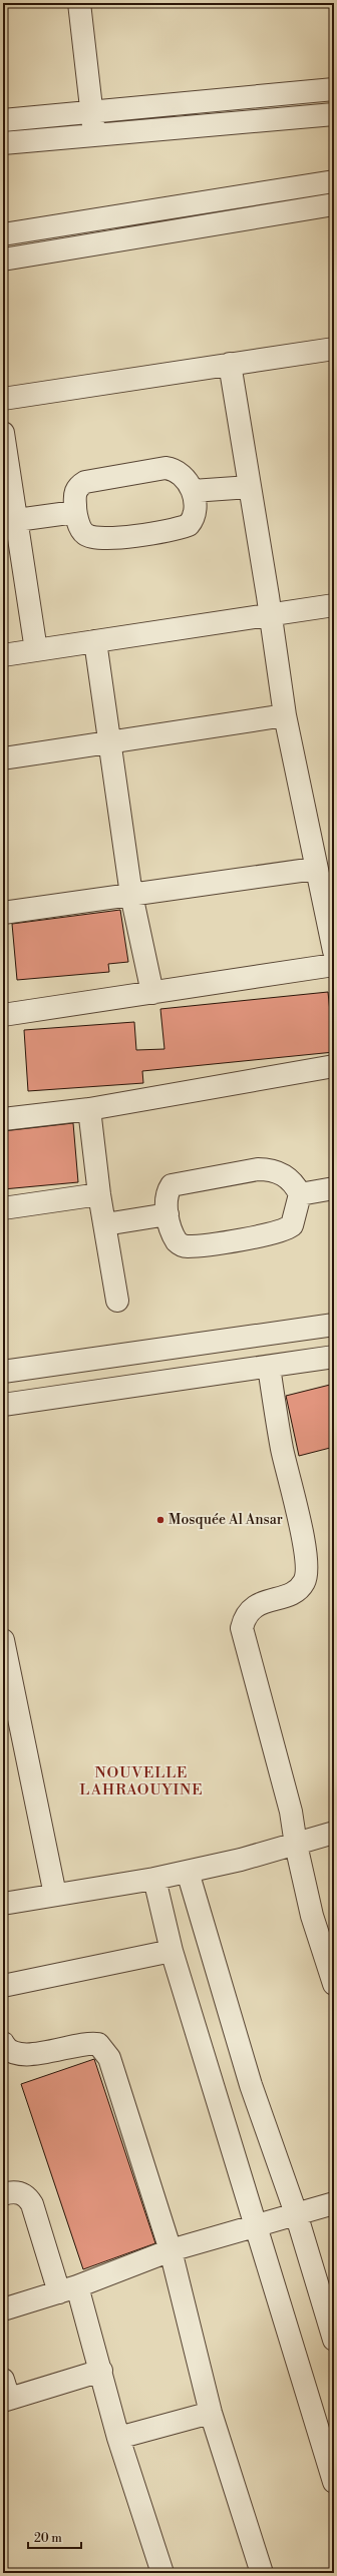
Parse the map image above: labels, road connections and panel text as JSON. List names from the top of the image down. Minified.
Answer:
{"districts":["NOUVELLE LAHRAOUYINE"],"places":["Mosquée Al Ansar"],"scale_bar":"20 m"}
